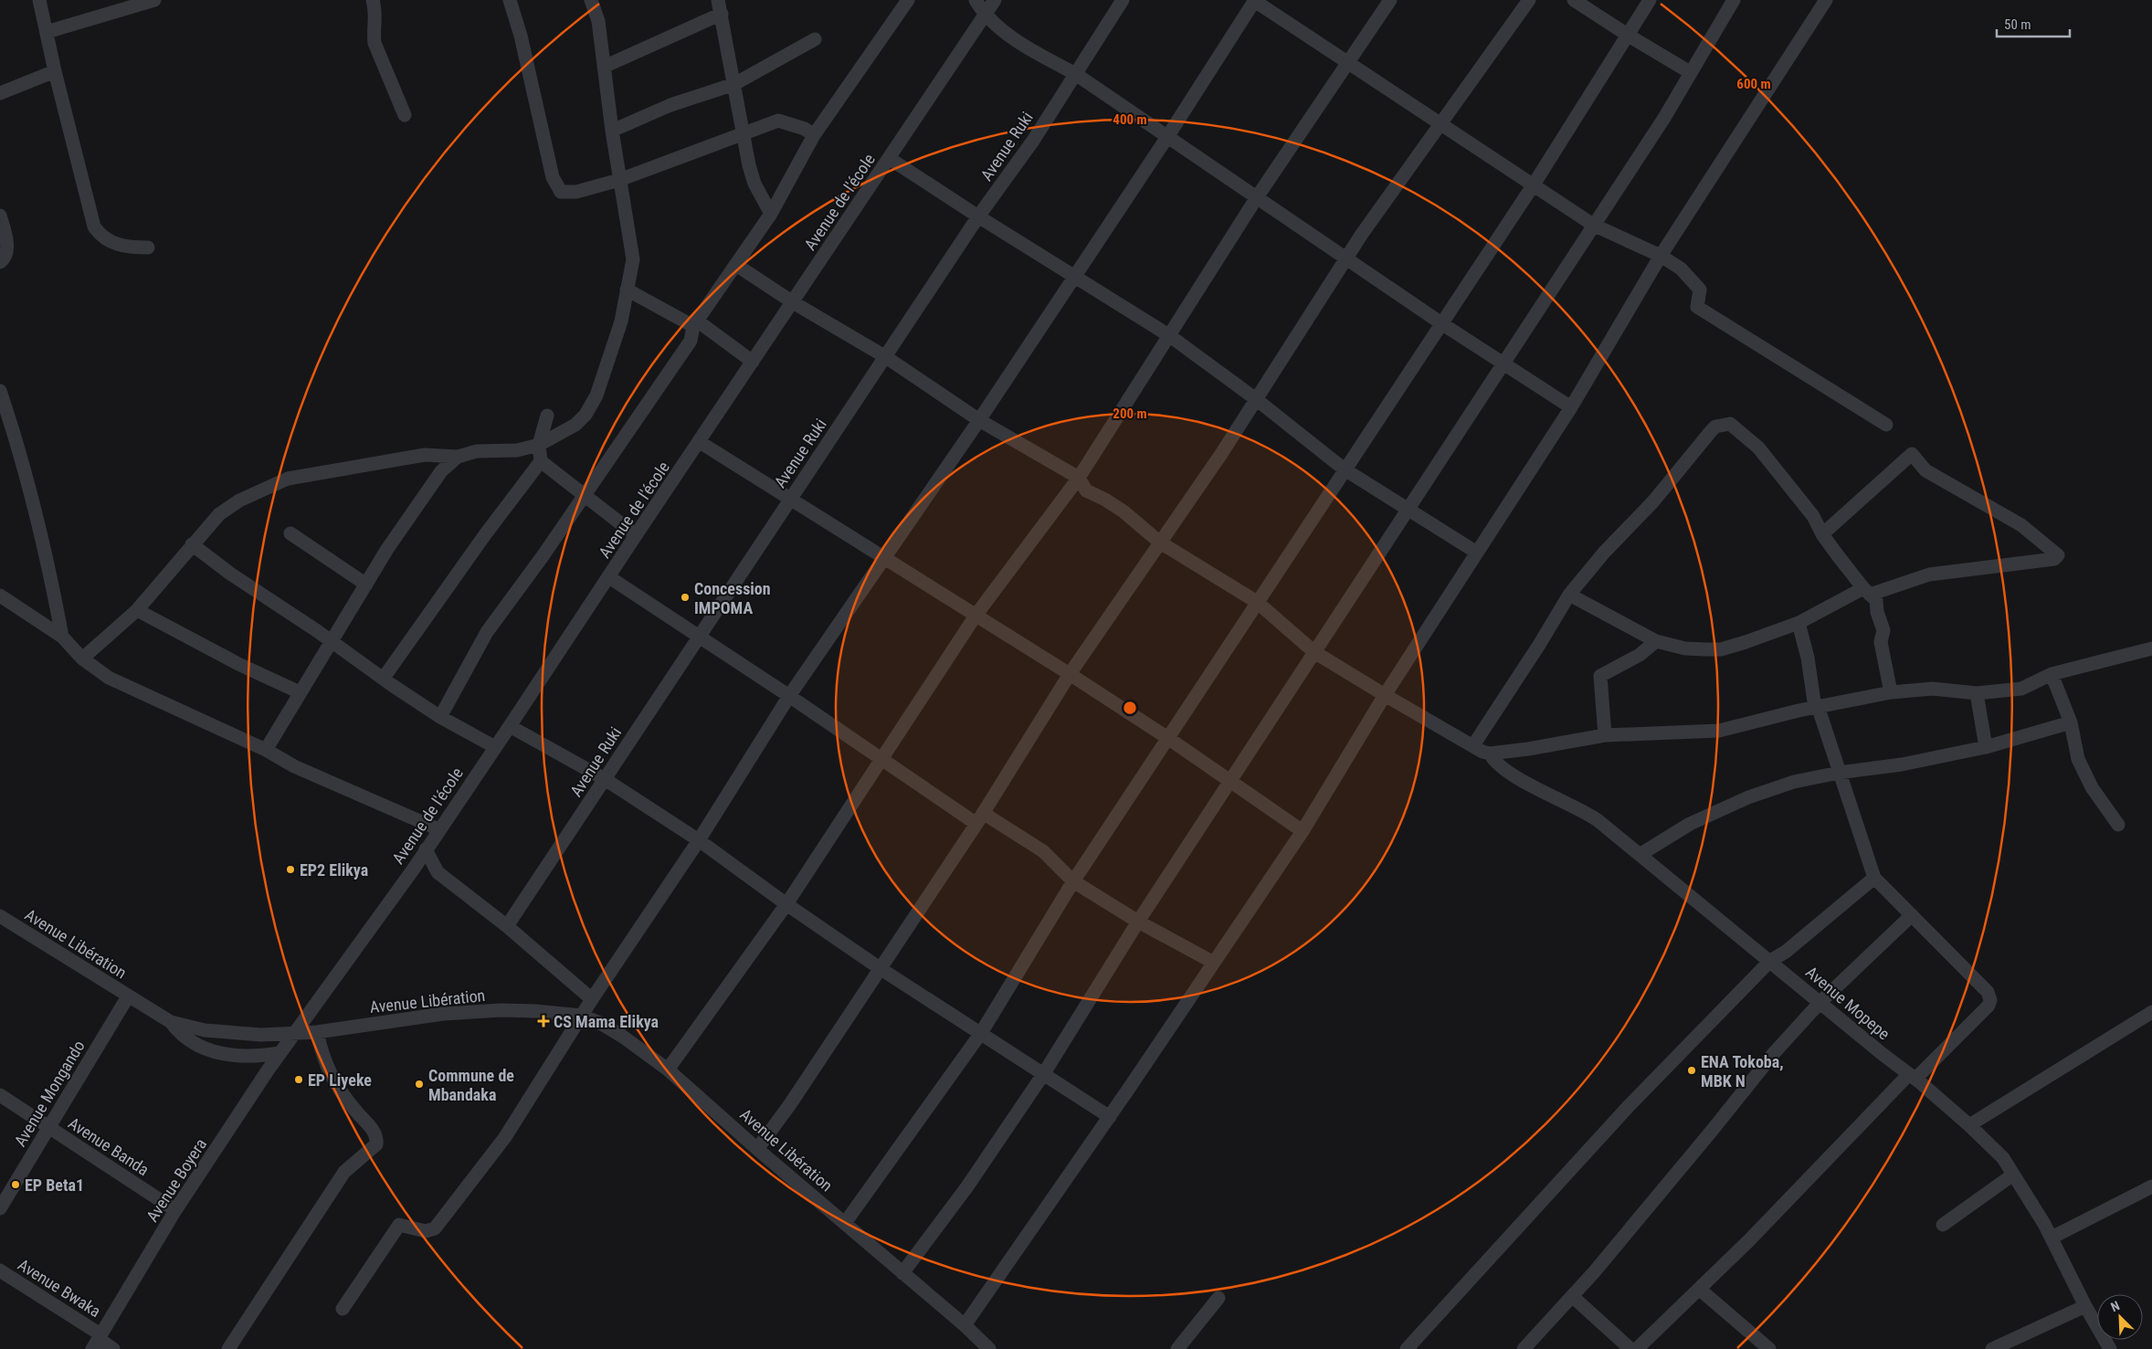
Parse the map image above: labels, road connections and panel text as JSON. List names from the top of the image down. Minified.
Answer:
{"streets":{"street":["Avenue Ruki","Avenue de l'école","Avenue Libération","Avenue Mopepe","Avenue Mongando","Avenue Banda","Avenue Boyera","Avenue Bwaka"]},"crossings":[["Avenue de l'école","Avenue Libération"],["Avenue de l'école","Avenue Boyera"],["Avenue Libération","Avenue Mongando"],["Avenue Libération","Avenue Boyera"],["Avenue Mongando","Avenue Banda"],["Avenue Banda","Avenue Boyera"],["Avenue Boyera","Avenue Bwaka"]],"places":{"other":["Concession IMPOMA","EP2 Elikya","ENA Tokoba, MBK N","EP Liyeke","Commune de Mbandaka","EP Beta1"],"health":["CS Mama Elikya"]},"scale_bar":"50 m","north":"top left","rings":["600 m","400 m","200 m"]}
